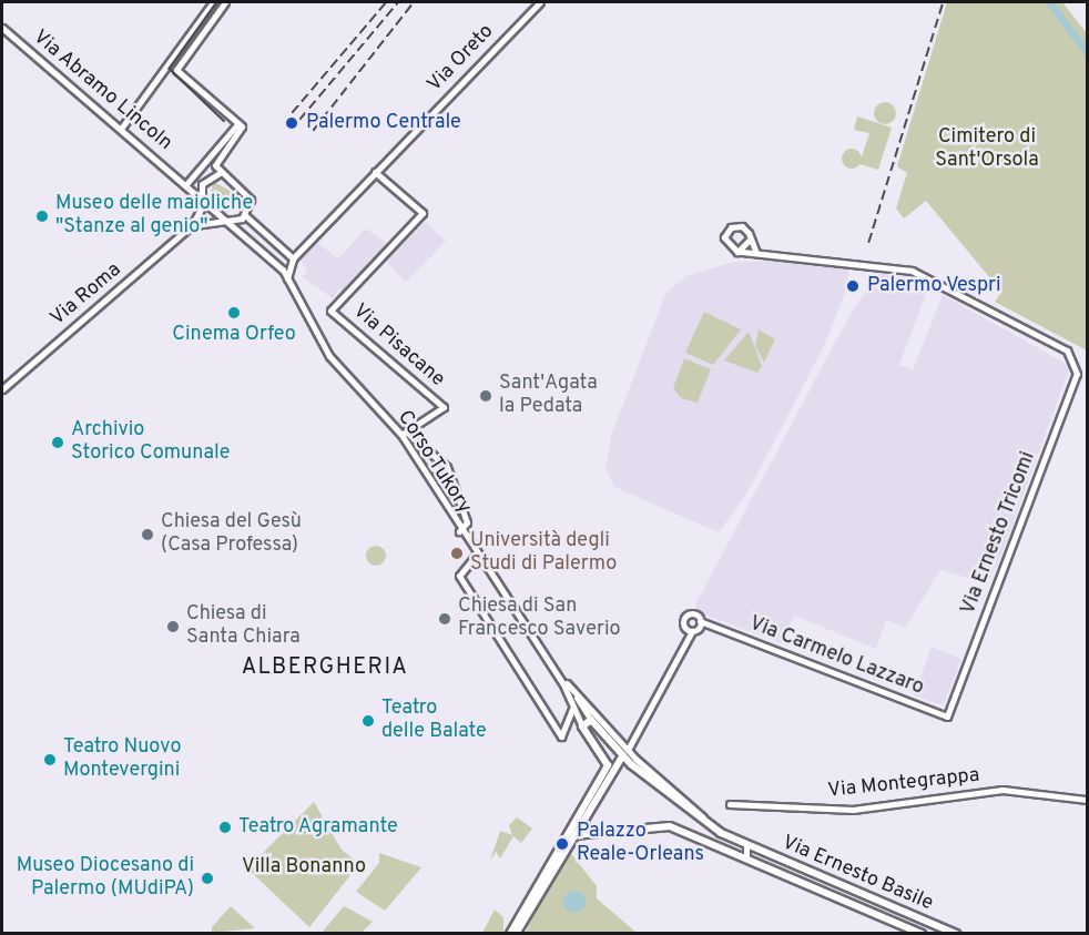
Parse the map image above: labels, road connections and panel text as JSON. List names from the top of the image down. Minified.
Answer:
{"streets":{"main road":["Corso Tukory","Via Ernesto Basile"],"street":["Via Oreto","Via Abramo Lincoln","Via Roma","Via Pisacane","Via Ernesto Tricomi","Via Carmelo Lazzaro","Via Montegrappa"]},"crossings":[["Via Oreto","Via Pisacane"],["Via Abramo Lincoln","Corso Tukory"],["Via Pisacane","Corso Tukory"],["Corso Tukory","Via Ernesto Basile"],["Via Ernesto Tricomi","Via Carmelo Lazzaro"]],"districts":["ALBERGHERIA"],"parks":["Cimitero di Sant'Orsola","Villa Bonanno"],"places":["Palermo Centrale","Museo delle maioliche \"Stanze al genio\"","Palermo Vespri","Cinema Orfeo","Sant'Agata la Pedata","Archivio Storico Comunale","Chiesa del Gesù (Casa Professa)","Università degli Studi di Palermo","Chiesa di San Francesco Saverio","Chiesa di Santa Chiara","Teatro delle Balate","Teatro Nuovo Montevergini","Teatro Agramante","Palazzo Reale-Orleans","Museo Diocesano di Palermo (MUdiPA)"]}
